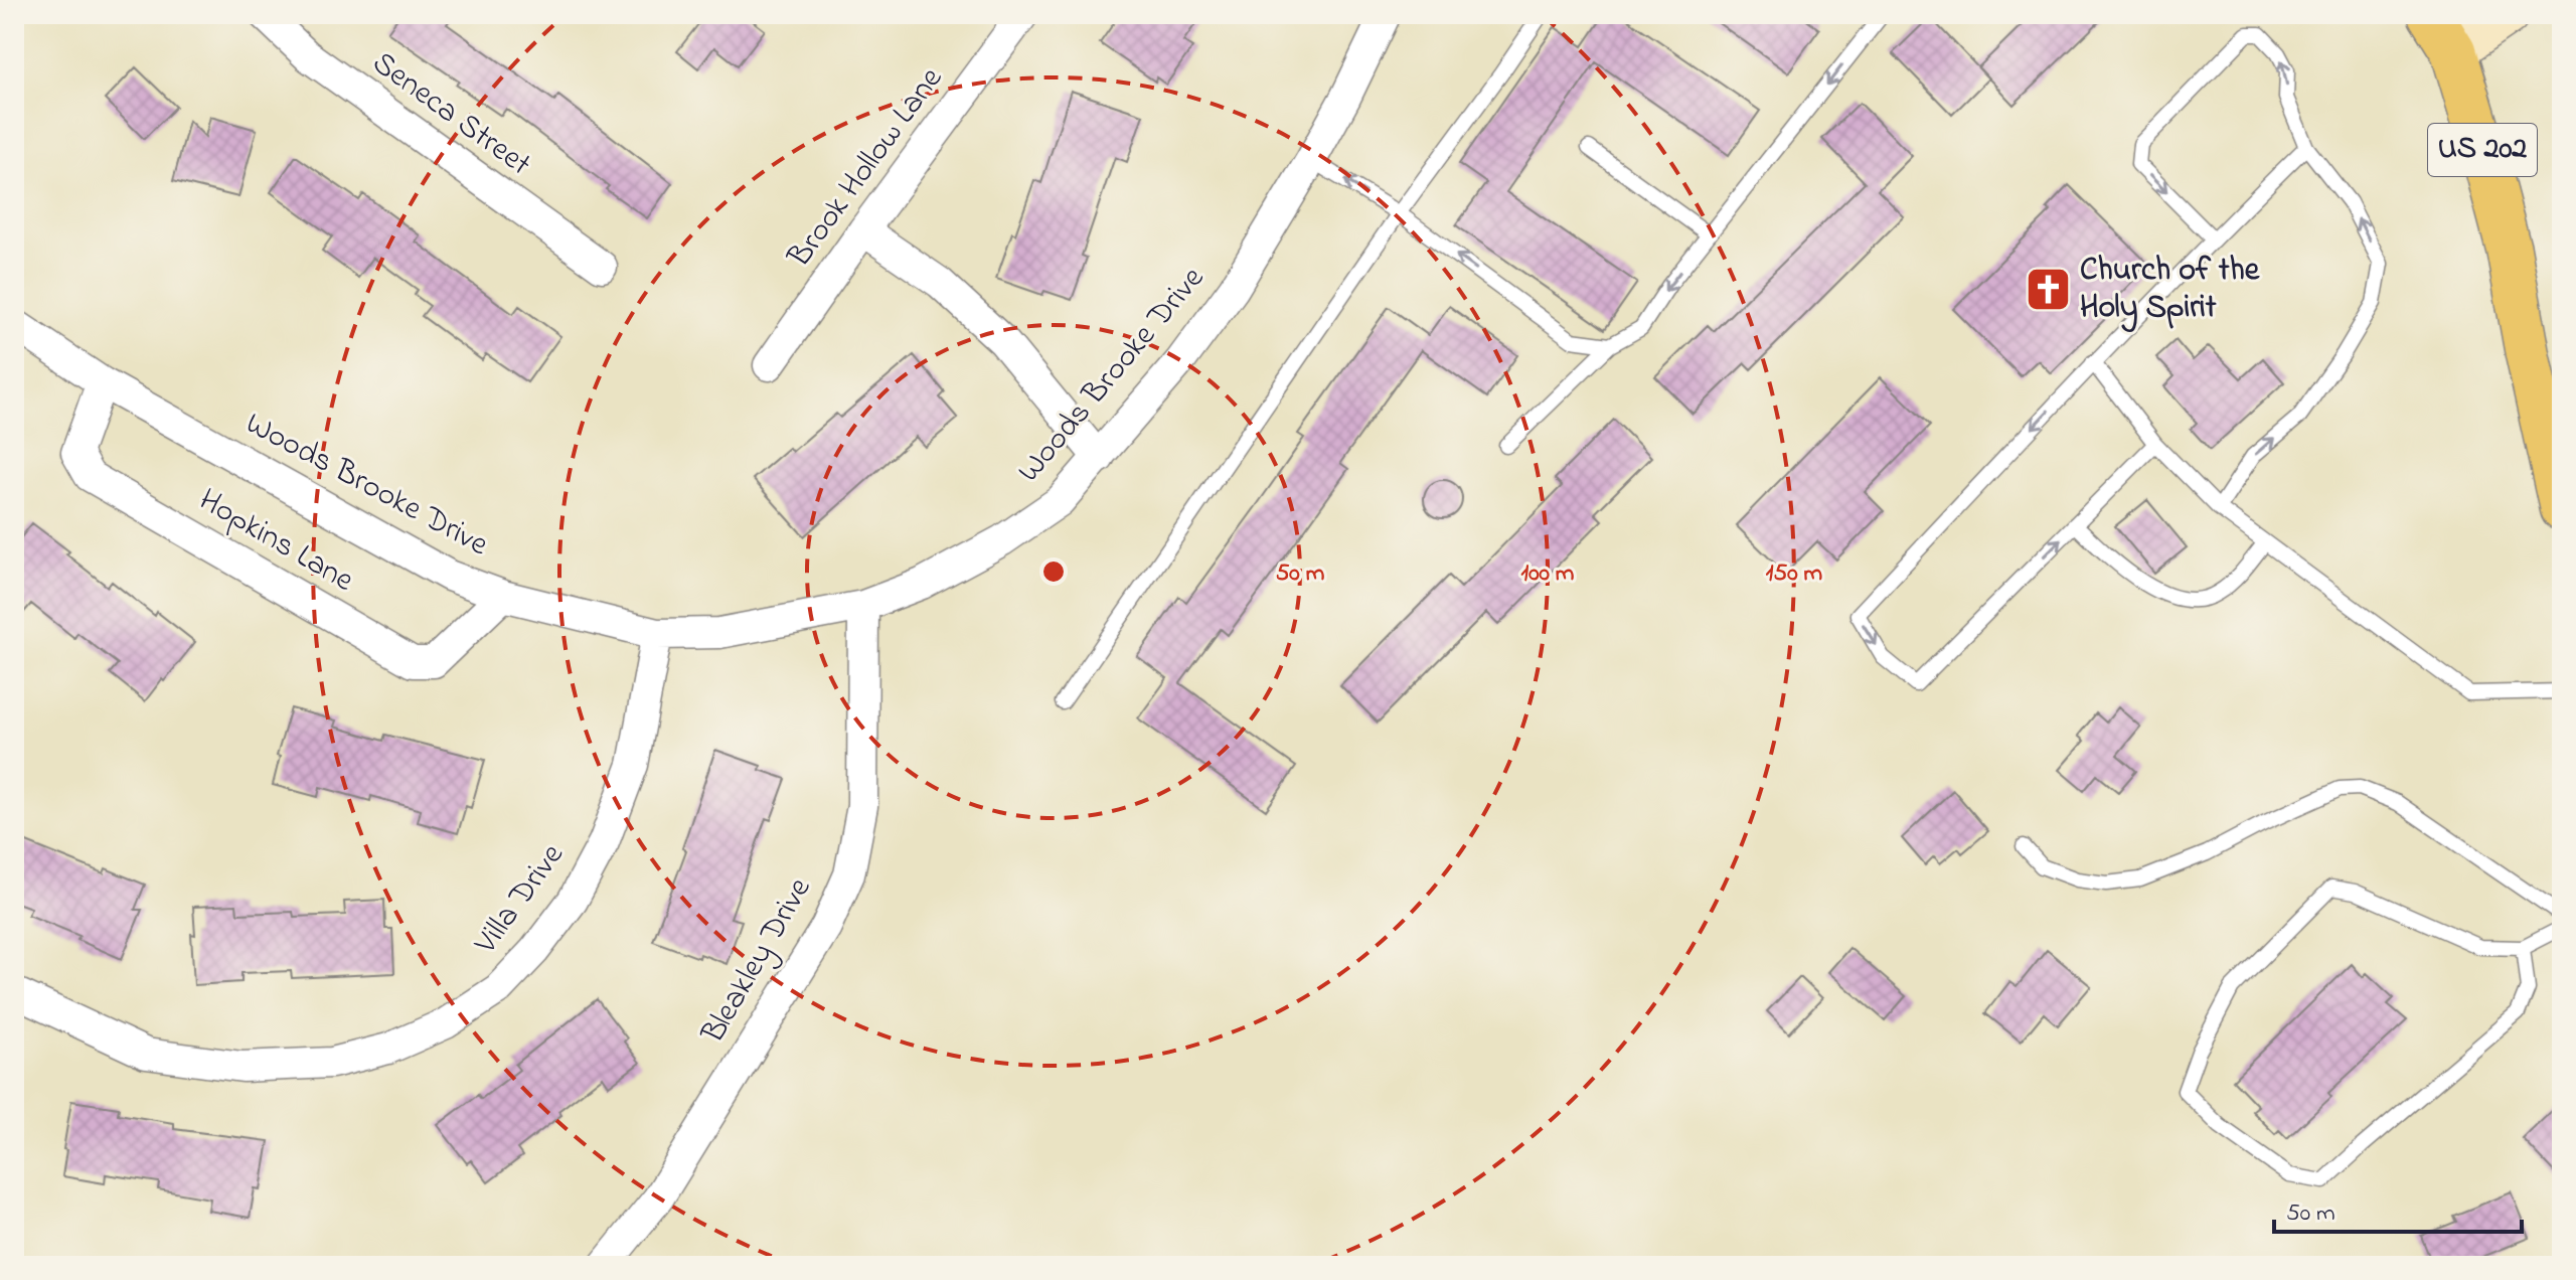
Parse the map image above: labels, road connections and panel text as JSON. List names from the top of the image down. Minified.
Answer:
{"streets":{"main road":["US 202"],"street":["Seneca Street","Brook Hollow Lane","Woods Brooke Drive","Hopkins Lane","Villa Drive","Bleakley Drive"]},"crossings":[["Woods Brooke Drive","Hopkins Lane"],["Woods Brooke Drive","Villa Drive"],["Woods Brooke Drive","Bleakley Drive"]],"places":{"church":["Church of the Holy Spirit"]},"scale_bar":"50 m","rings":["50 m","100 m","150 m"]}
